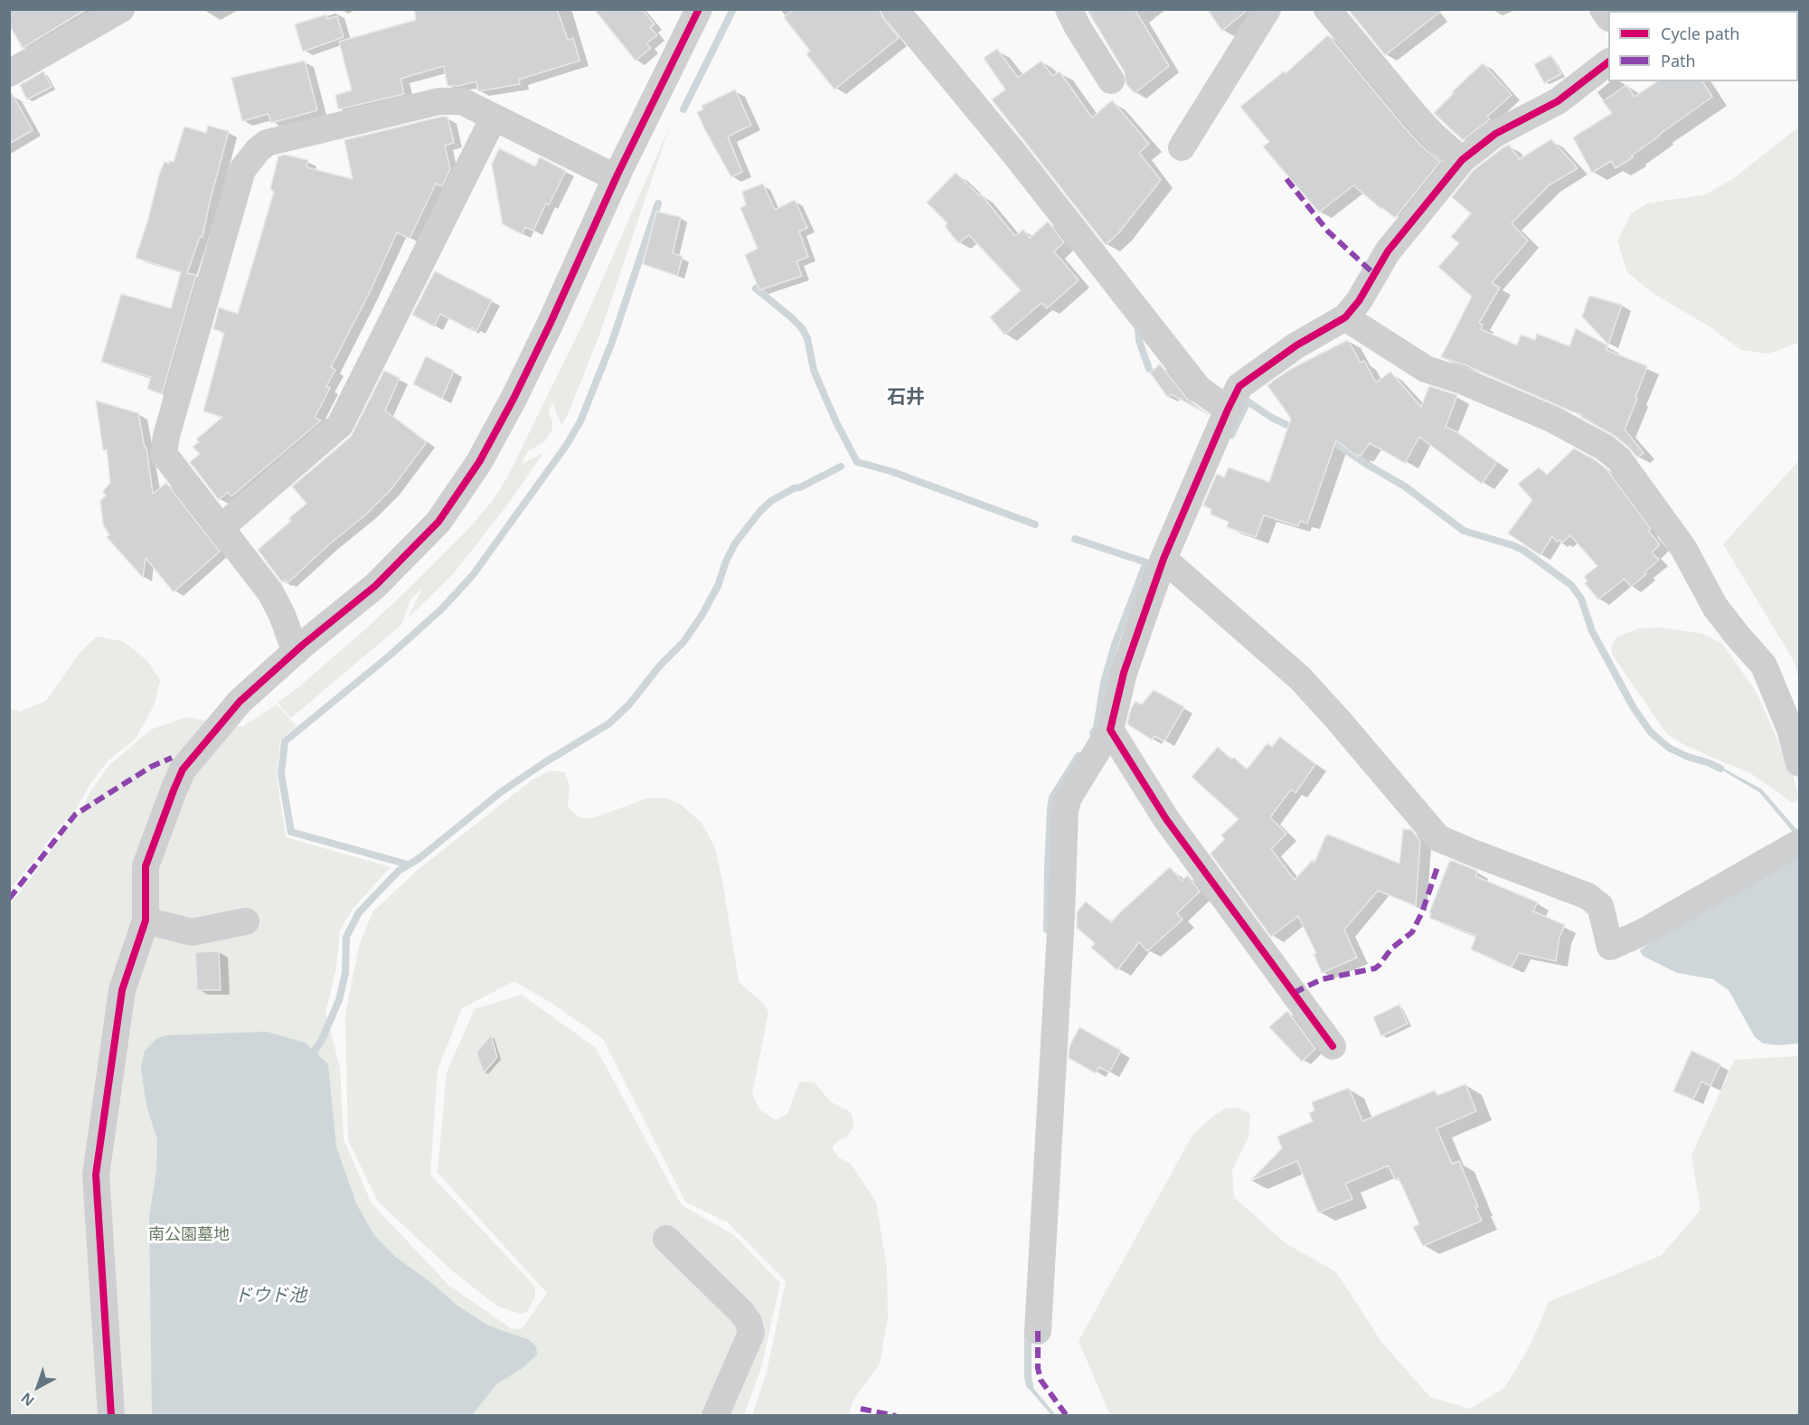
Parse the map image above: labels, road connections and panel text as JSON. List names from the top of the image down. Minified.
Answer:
{"districts":["石井"],"water":["ドウド池"],"parks":["南公園墓地"],"legend":["Cycle path","Path"],"north":"bottom left"}
